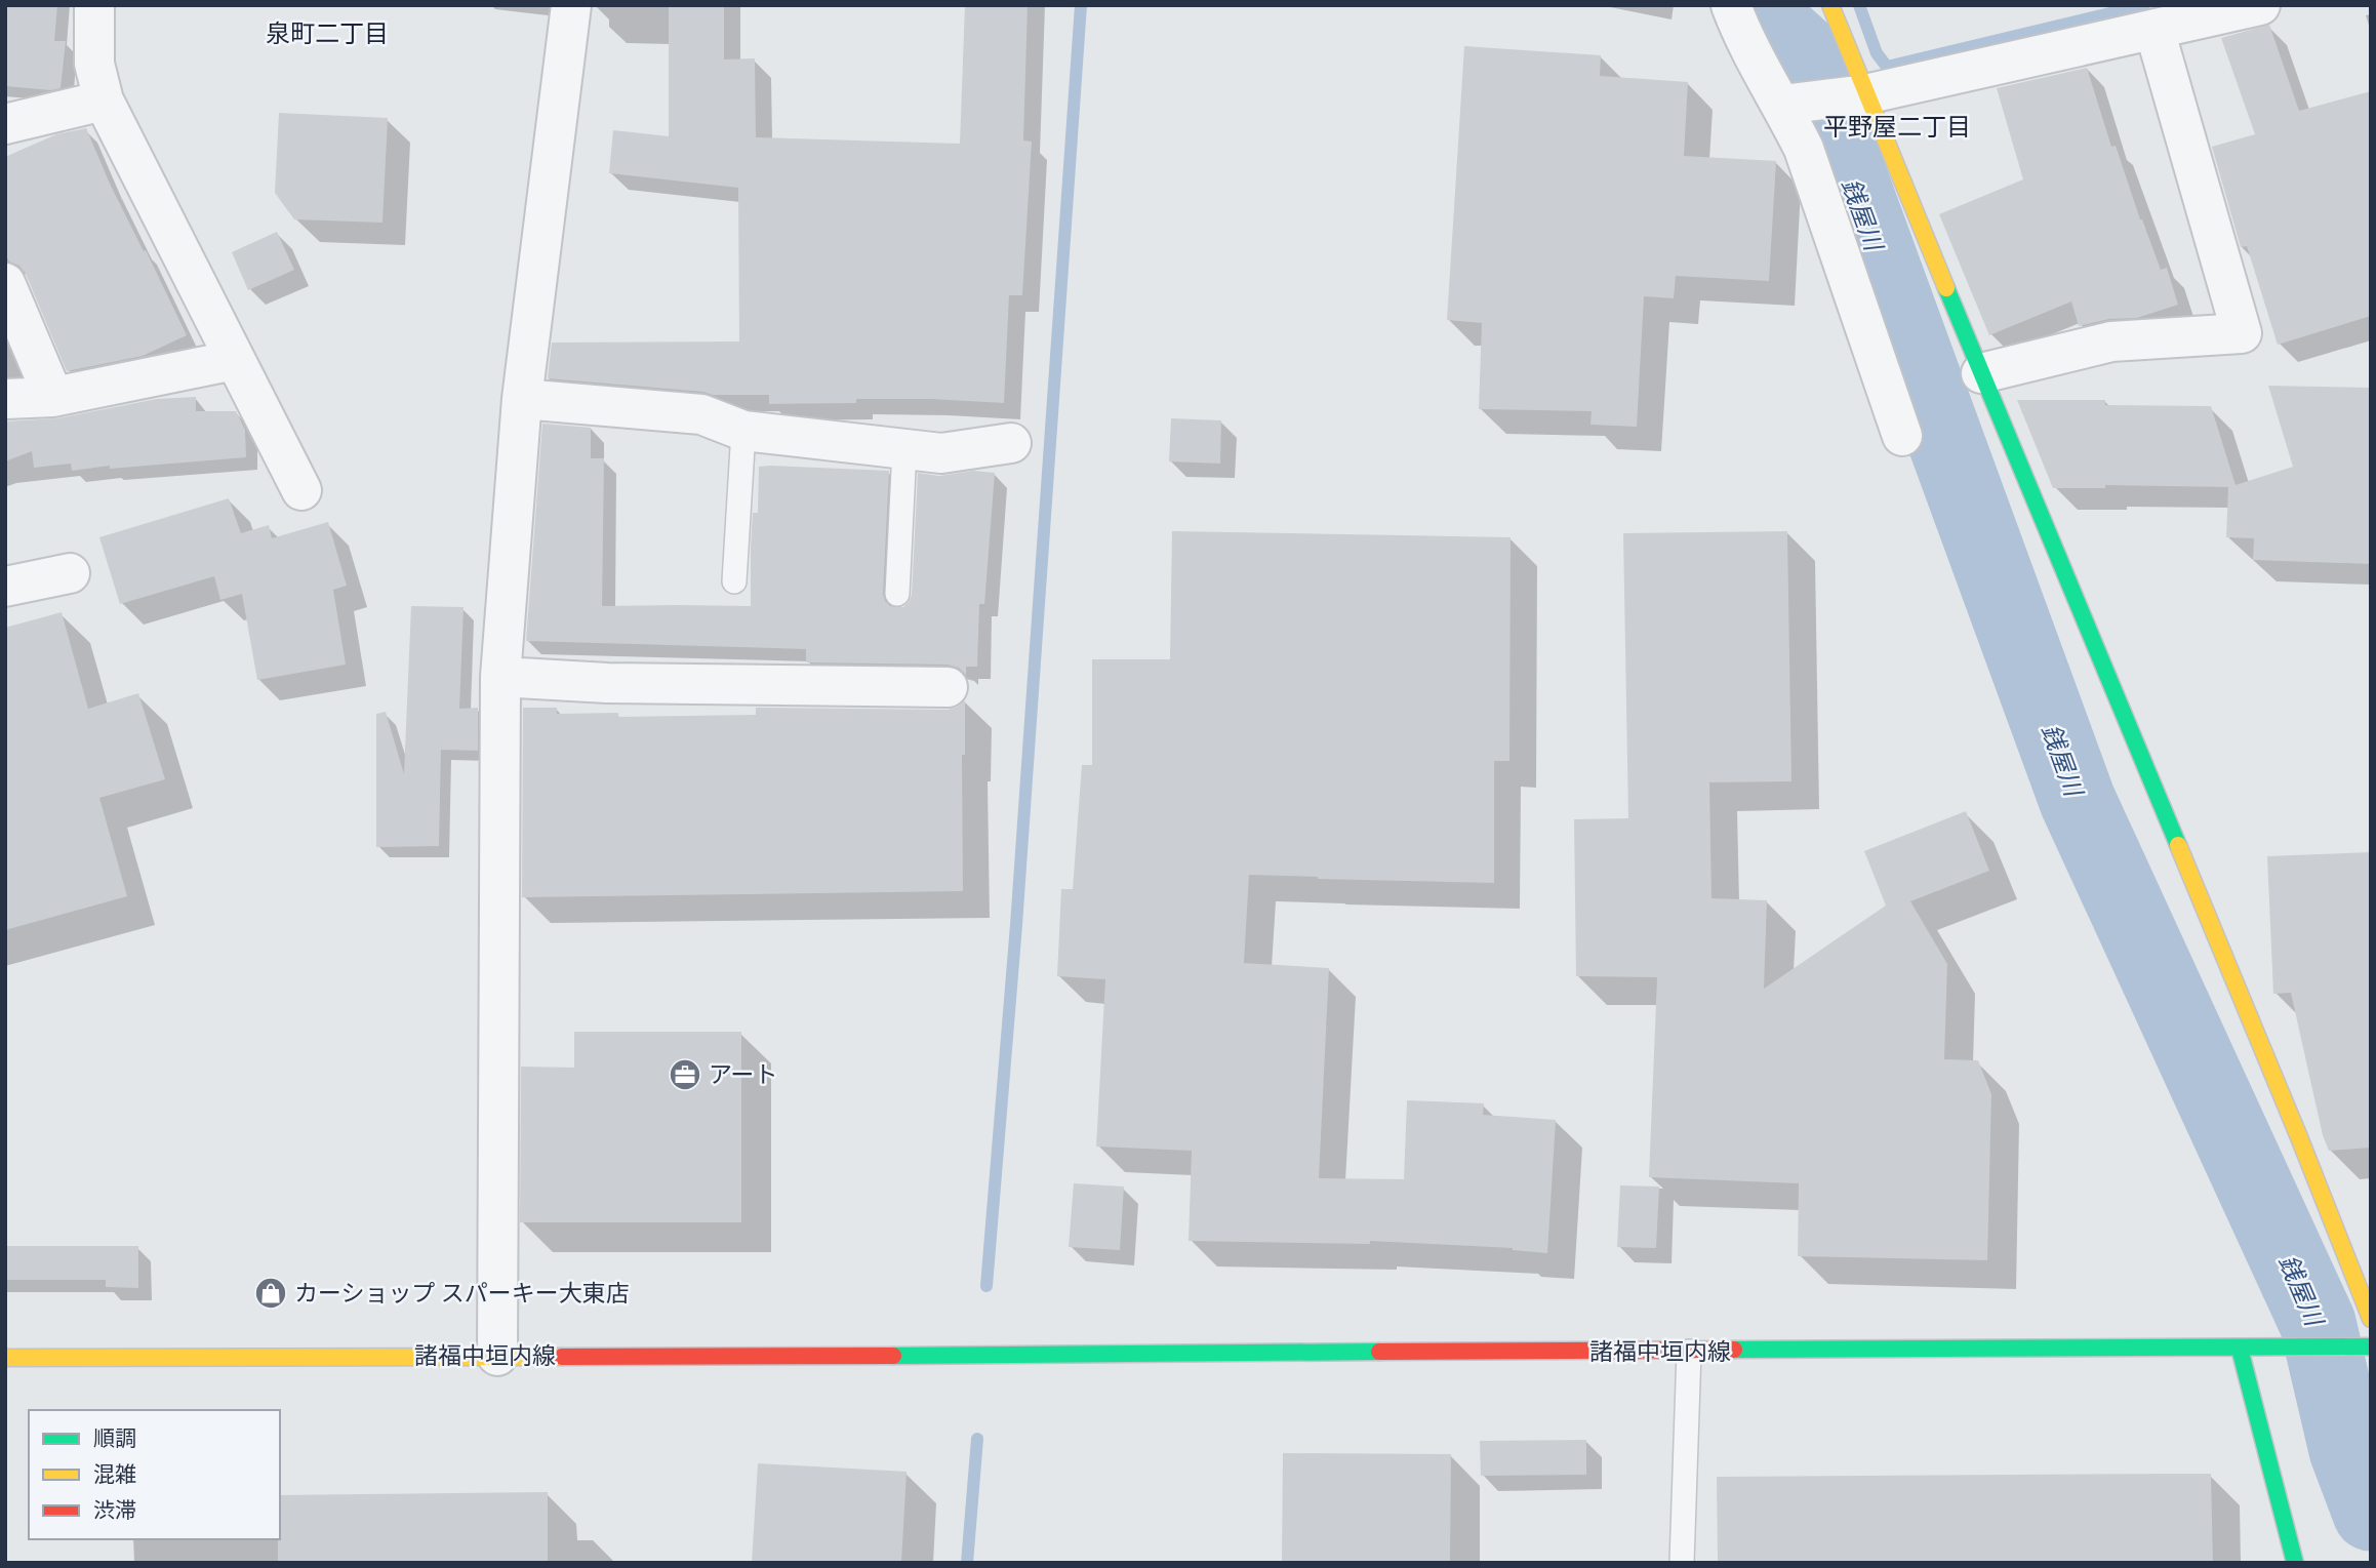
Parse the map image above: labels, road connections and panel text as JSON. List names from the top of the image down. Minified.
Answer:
{"streets":{"street":["諸福中垣内線"]},"districts":["泉町二丁目","平野屋二丁目"],"water":["銭屋川"],"places":{"office":["アート"],"shop":["カーショップ スパーキー大東店"]},"legend":["順調","混雑","渋滞"]}
